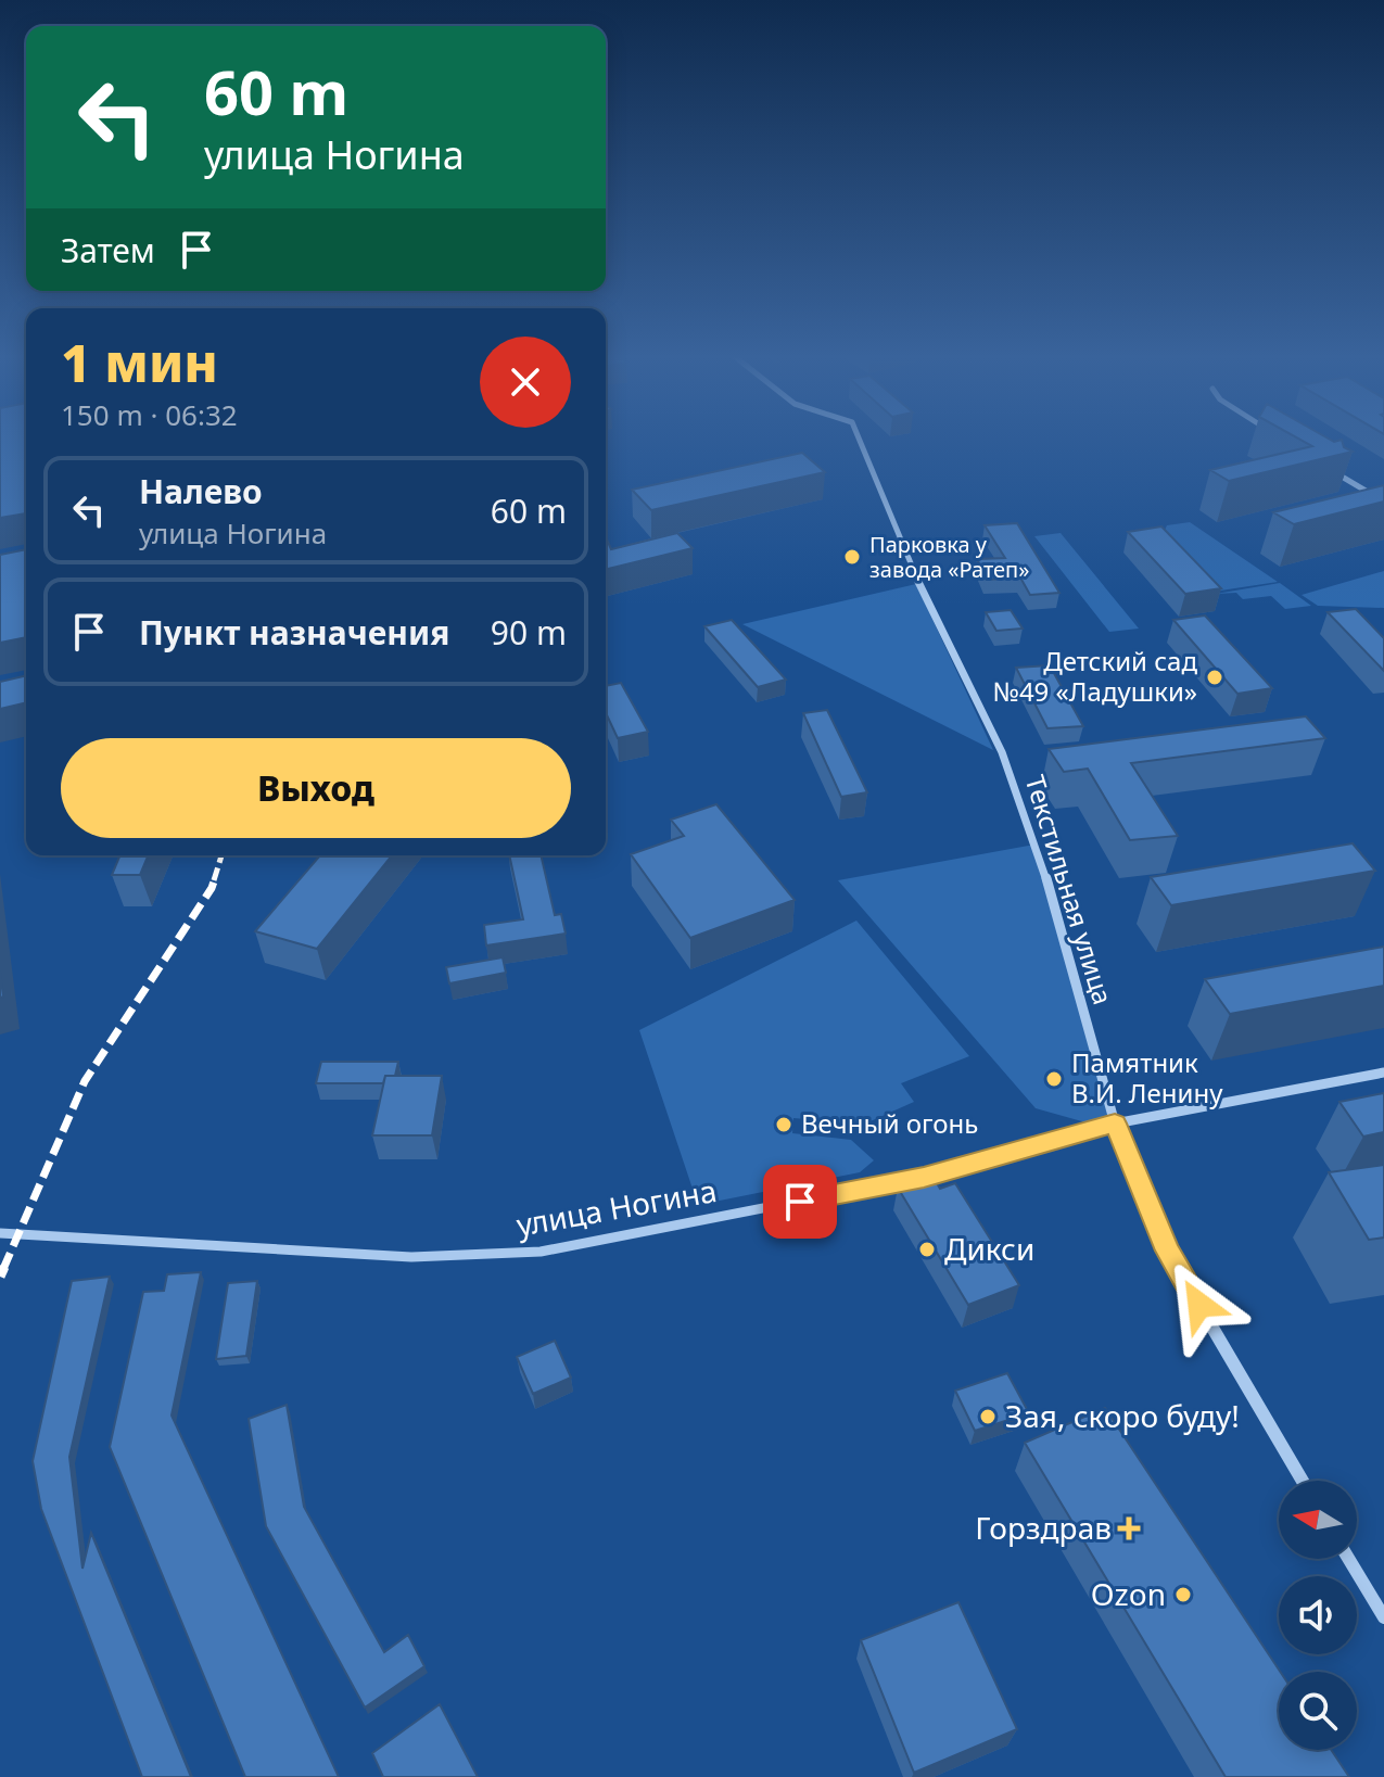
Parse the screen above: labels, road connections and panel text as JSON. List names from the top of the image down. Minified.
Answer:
{"streets":{"street":["Текстильная улица","улица Ногина"]},"crossings":[["Текстильная улица","улица Ногина"]],"places":{"other":["Парковка у завода «Ратеп»","Детский сад №49 «Ладушки»","Памятник В.И. Ленину","Вечный огонь","Дикси","Зая, скоро буду!","Ozon"],"health":["Горздрав"]},"north":"left","page":{"turn":["60 m","улица Ногина"],"then":"Затем","heading":["1 мин","150 m · 06:32"],"list":[{"name":"Налево","note":"улица Ногина","value":"60 m"},{"name":"Пункт назначения","value":"90 m"}],"buttons":"Выход"}}
